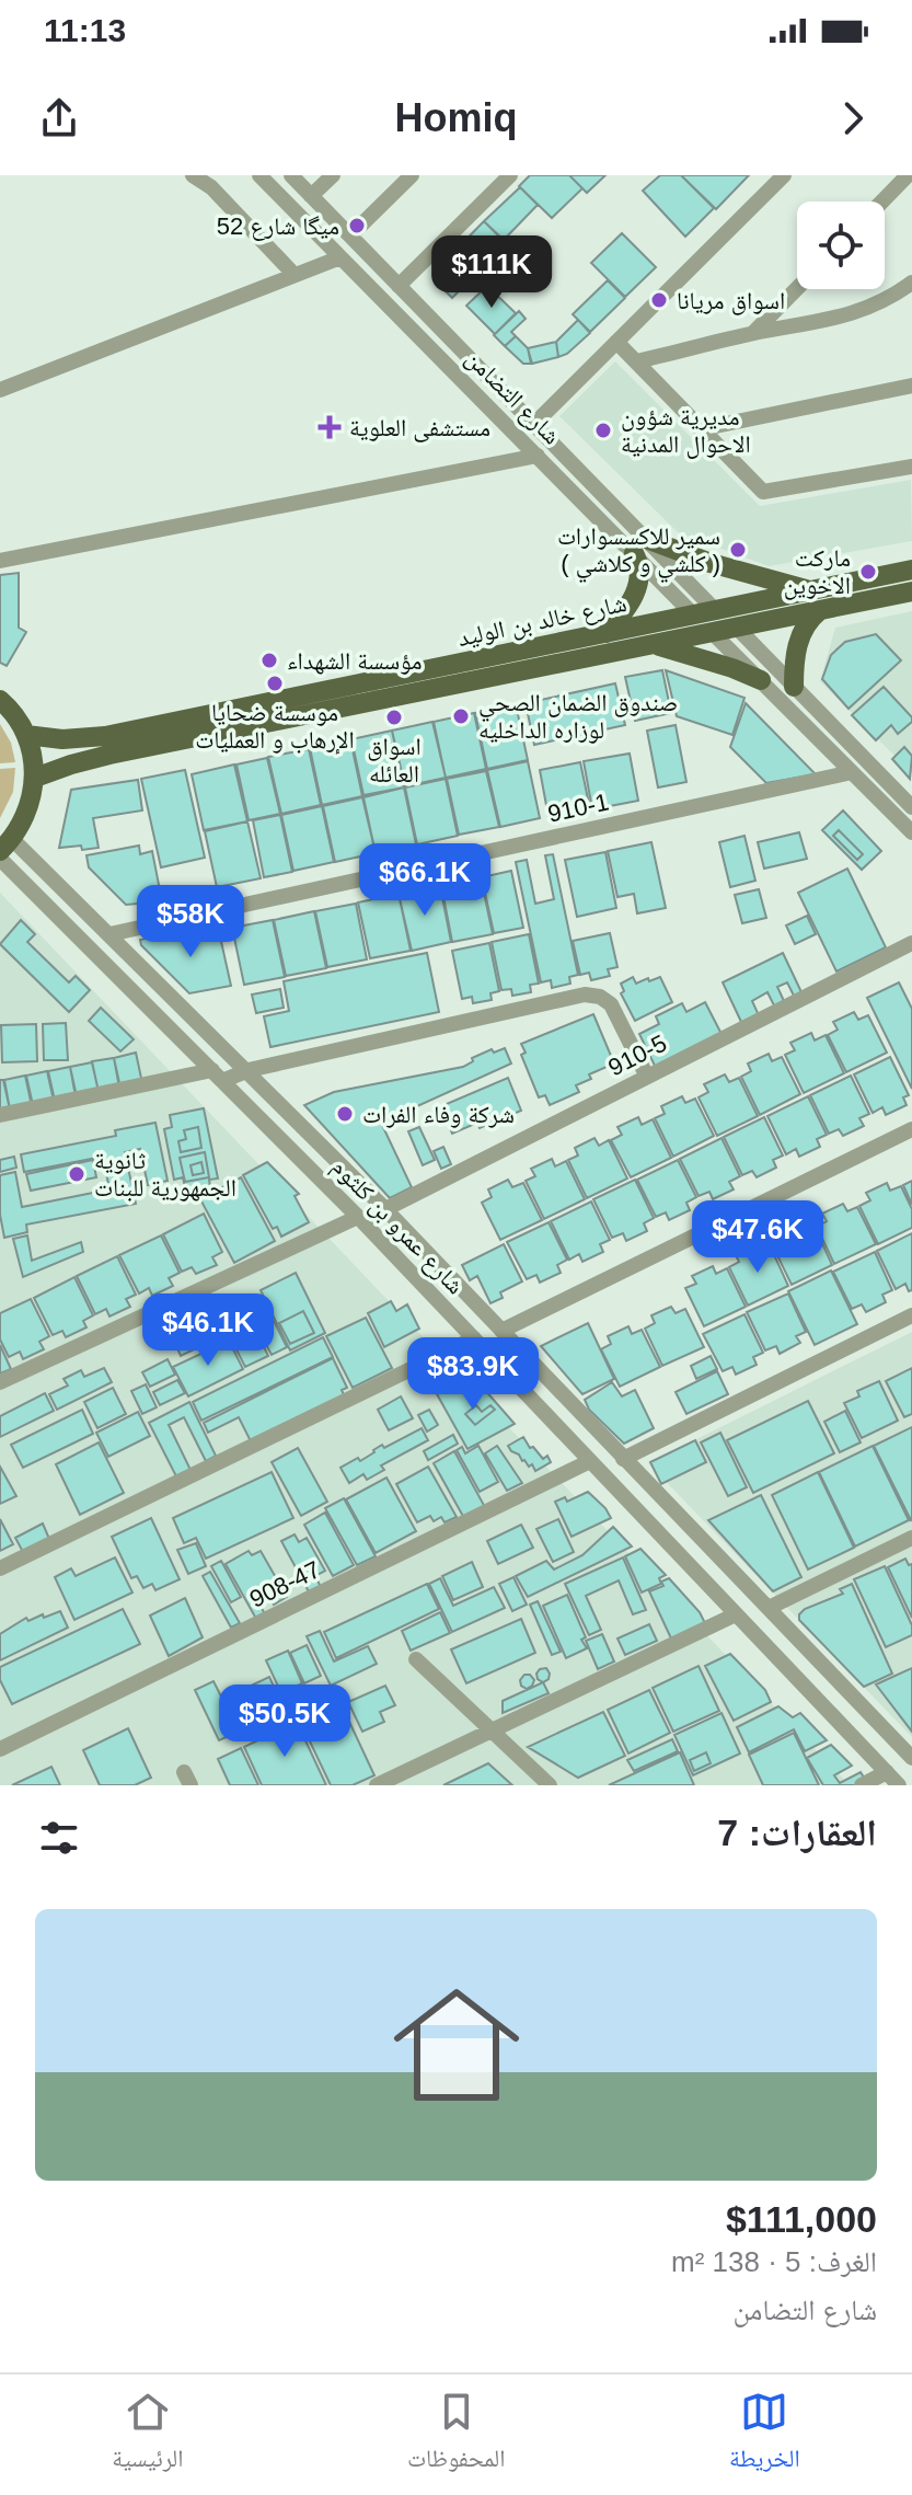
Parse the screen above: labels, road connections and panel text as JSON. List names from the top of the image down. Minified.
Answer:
{"streets":{"main road":["شارع خالد بن الوليد"],"street":["شارع التضامن","910-1","910-5","شارع عمرو بن كلثوم","908-47"]},"crossings":[["شارع التضامن","شارع خالد بن الوليد"],["910-1","شارع عمرو بن كلثوم"],["910-5","شارع عمرو بن كلثوم"],["شارع عمرو بن كلثوم","908-47"]],"places":{"other":["ميگا شارع 52","اسواق مريانا","مديرية شؤون الاحوال المدنية","سمير للاكسسوارات ( كلشي و كلاشي )","ماركت الاخوين","مؤسسة الشهداء","موسسة ضحايا الإرهاب و العمليات","صندوق الضمان الصحي لوزاره الداخليه","اسواق العائله","شركة وفاء الفرات","ثانوية الجمهورية للبنات"],"health":["مستشفى العلوية"]},"page":{"status":"11:13","header":"Homiq","price":["$111K","$66.1K","$58K","$47.6K","$46.1K","$83.9K","$50.5K"],"heading":"العقارات: 7","list":[{"name":"$111,000","note":"الغرف: 5 · 138 m² · شارع التضامن"}],"tabs":["الخريطة","المحفوظات","الرئيسية"]}}
